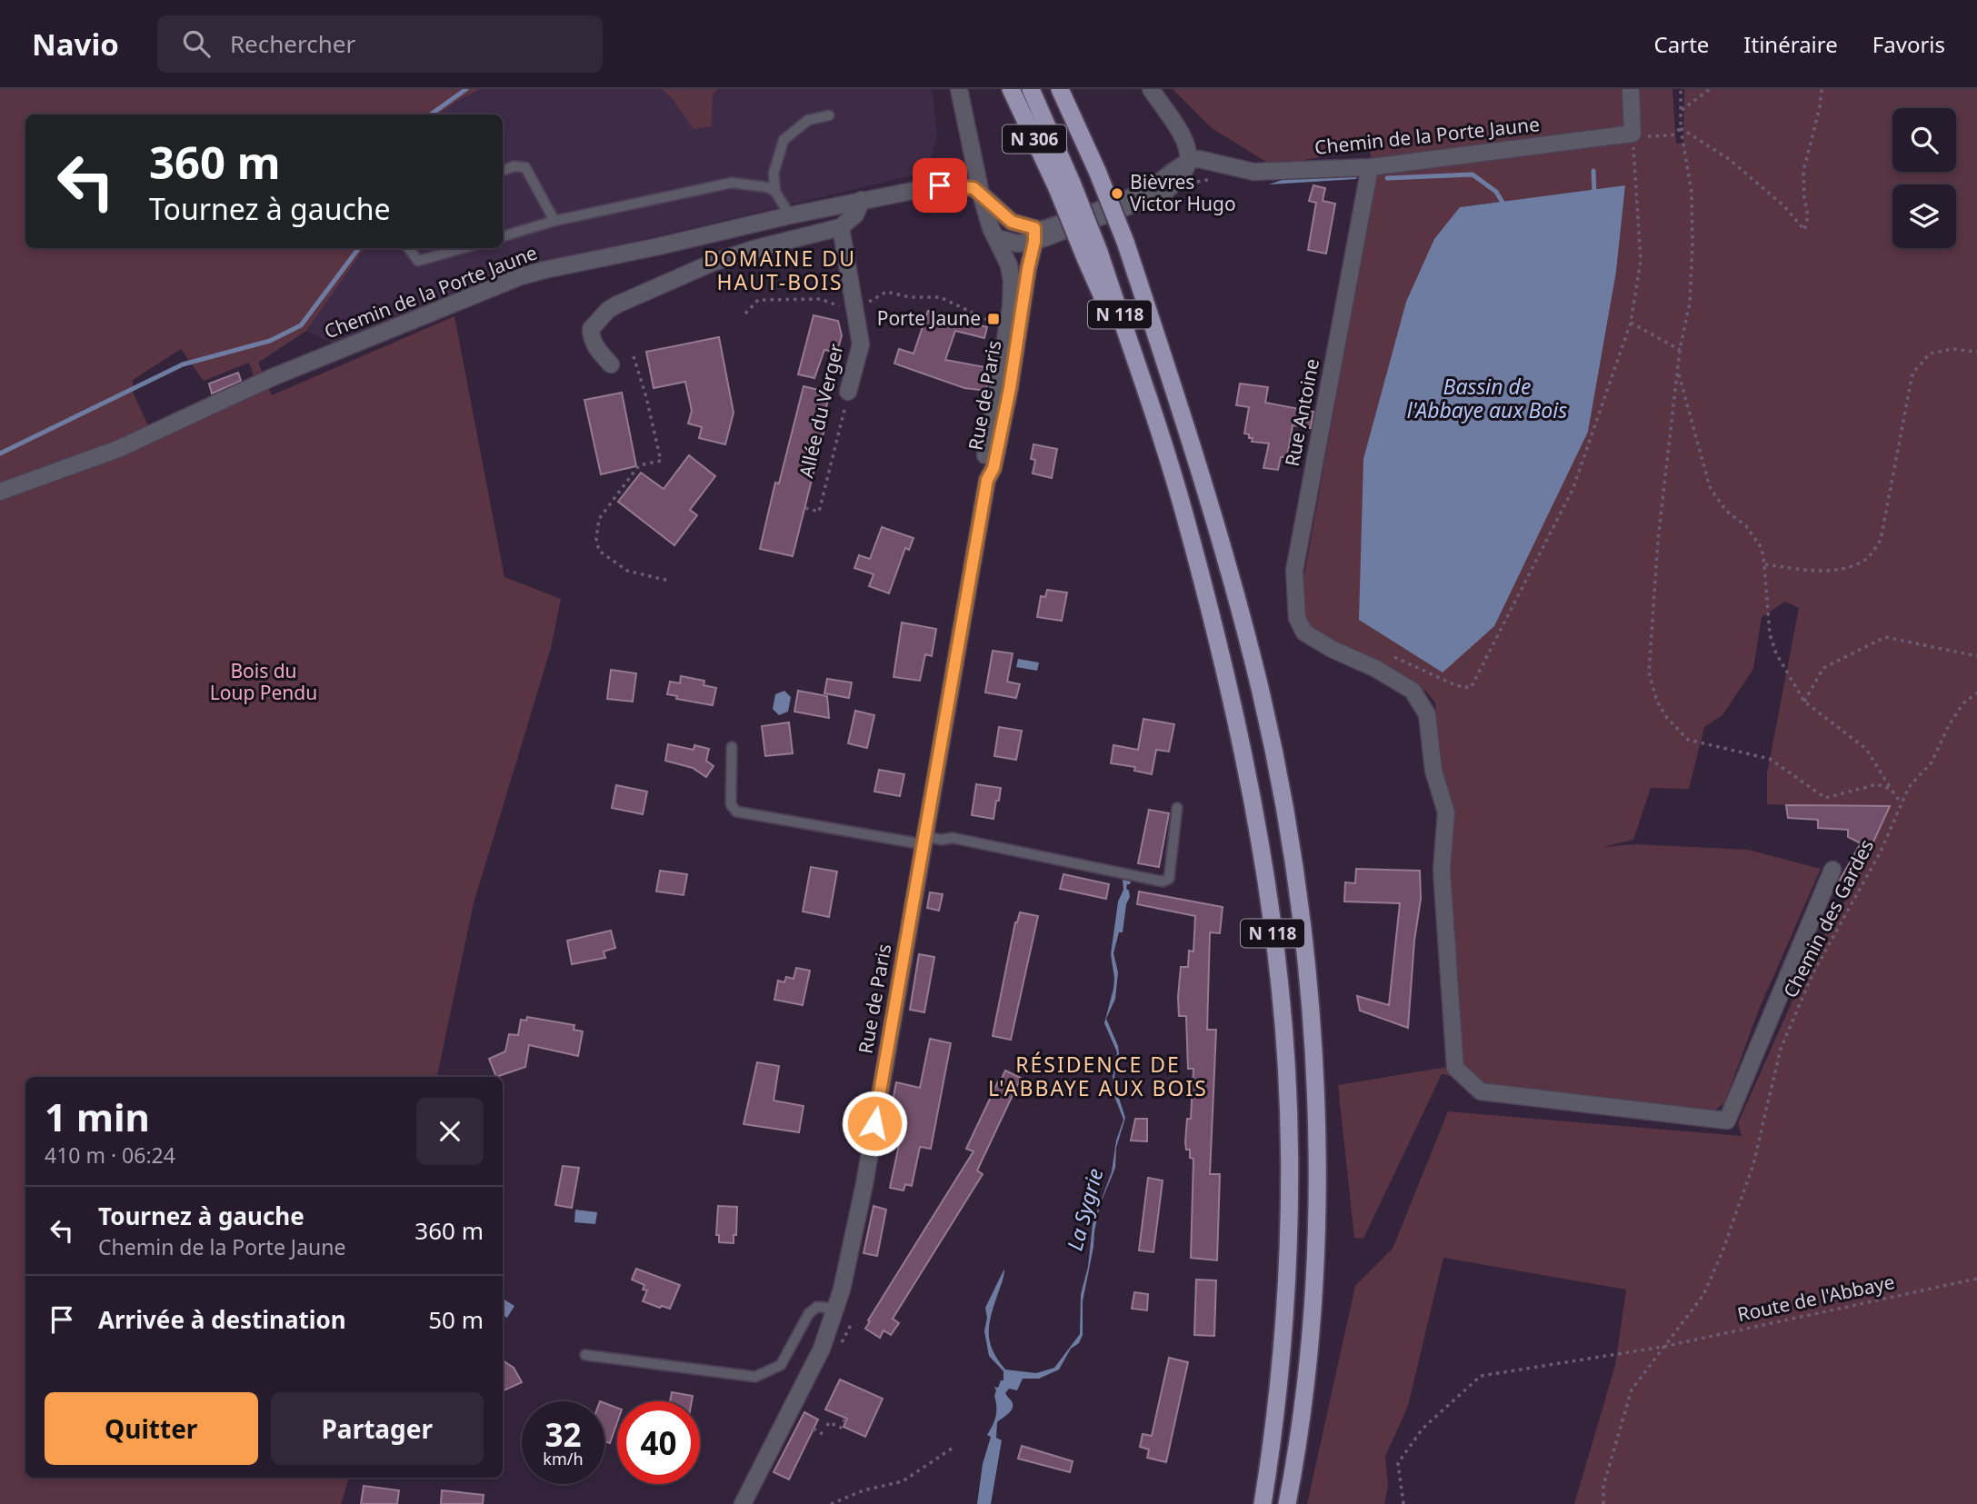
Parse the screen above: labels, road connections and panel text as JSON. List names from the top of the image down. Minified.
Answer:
{"streets":{"highway":["N 306","N 118"],"street":["Chemin de la Porte Jaune","Rue de Paris","Allée du Verger","Rue Antoine"],"path":["Chemin des Gardes","Route de l'Abbaye"]},"crossings":[["Chemin de la Porte Jaune","Rue de Paris"],["Chemin de la Porte Jaune","Rue Antoine"],["N 306","N 118"],["Chemin des Gardes","Route de l'Abbaye"]],"districts":["DOMAINE DU HAUT-BOIS","RÉSIDENCE DE L'ABBAYE AUX BOIS"],"water":["Bassin de l'Abbaye aux Bois","La Sygrie"],"parks":["Bois du Loup Pendu"],"places":{"other":["Bièvres Victor Hugo"],"transit":["Porte Jaune"]},"page":{"header":"Navio","search":"Rechercher","nav":["Carte","Itinéraire","Favoris"],"turn":["360 m","Tournez à gauche"],"heading":["1 min","410 m · 06:24"],"list":[{"name":"Tournez à gauche","note":"Chemin de la Porte Jaune","value":"360 m"},{"name":"Arrivée à destination","value":"50 m"}],"buttons":["Quitter","Partager"],"speed":"32 km/h","limit":"40"}}
